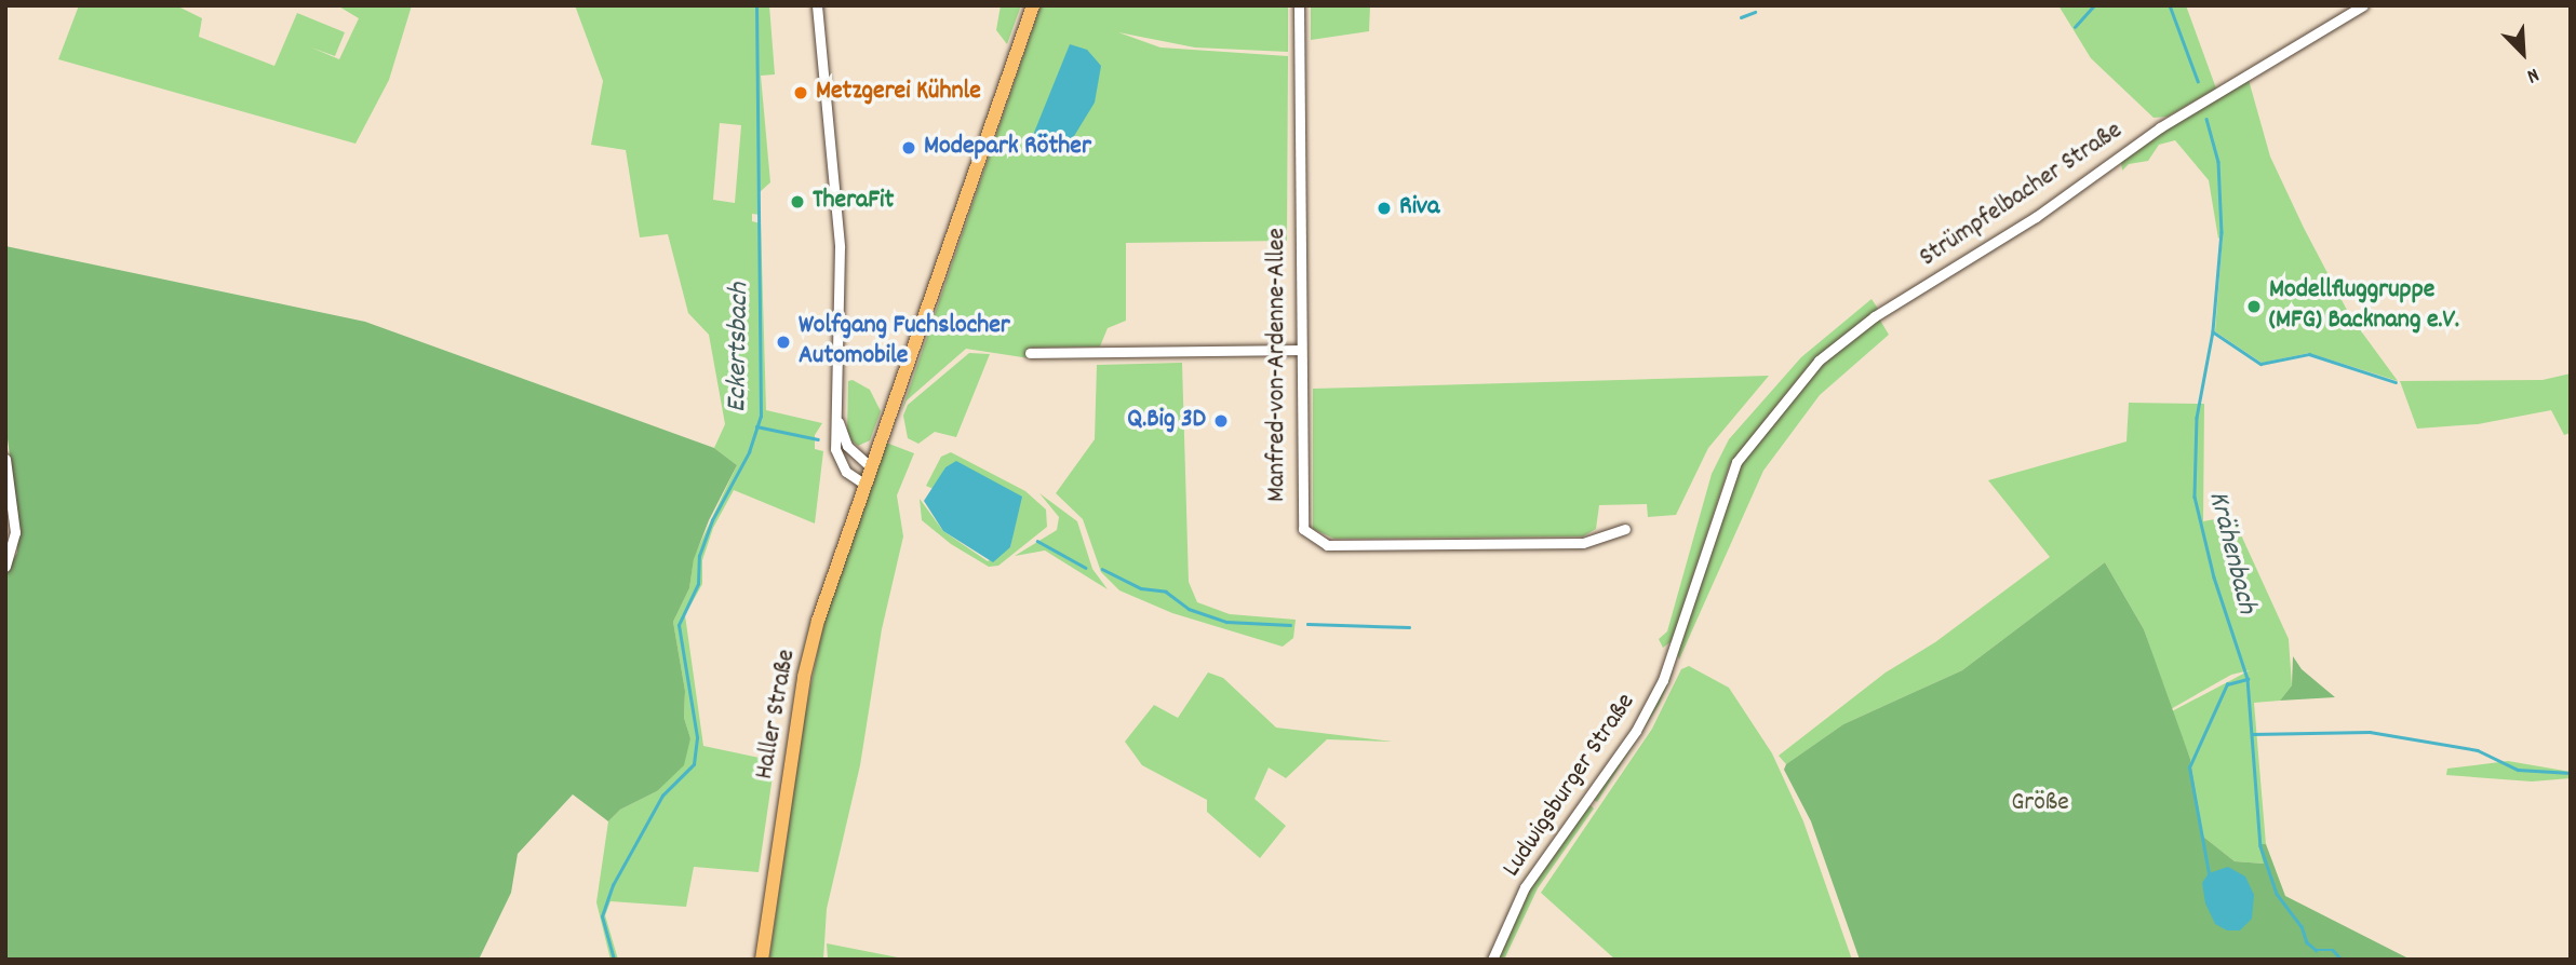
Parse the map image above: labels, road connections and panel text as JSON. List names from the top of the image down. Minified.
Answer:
{"streets":{"main road":["Haller Straße"],"street":["Strümpfelbacher Straße","Manfred-von-Ardenne-Allee","Ludwigsburger Straße"]},"crossings":[["Strümpfelbacher Straße","Ludwigsburger Straße"]],"water":["Eckertsbach","Krähenbach"],"parks":["Größe"],"places":["Metzgerei Kühnle","Modepark Röther","TheraFit","Riva","Modellfluggruppe (MFG) Backnang e.V.","Wolfgang Fuchslocher Automobile","Q.Big 3D"],"north":"bottom right"}
